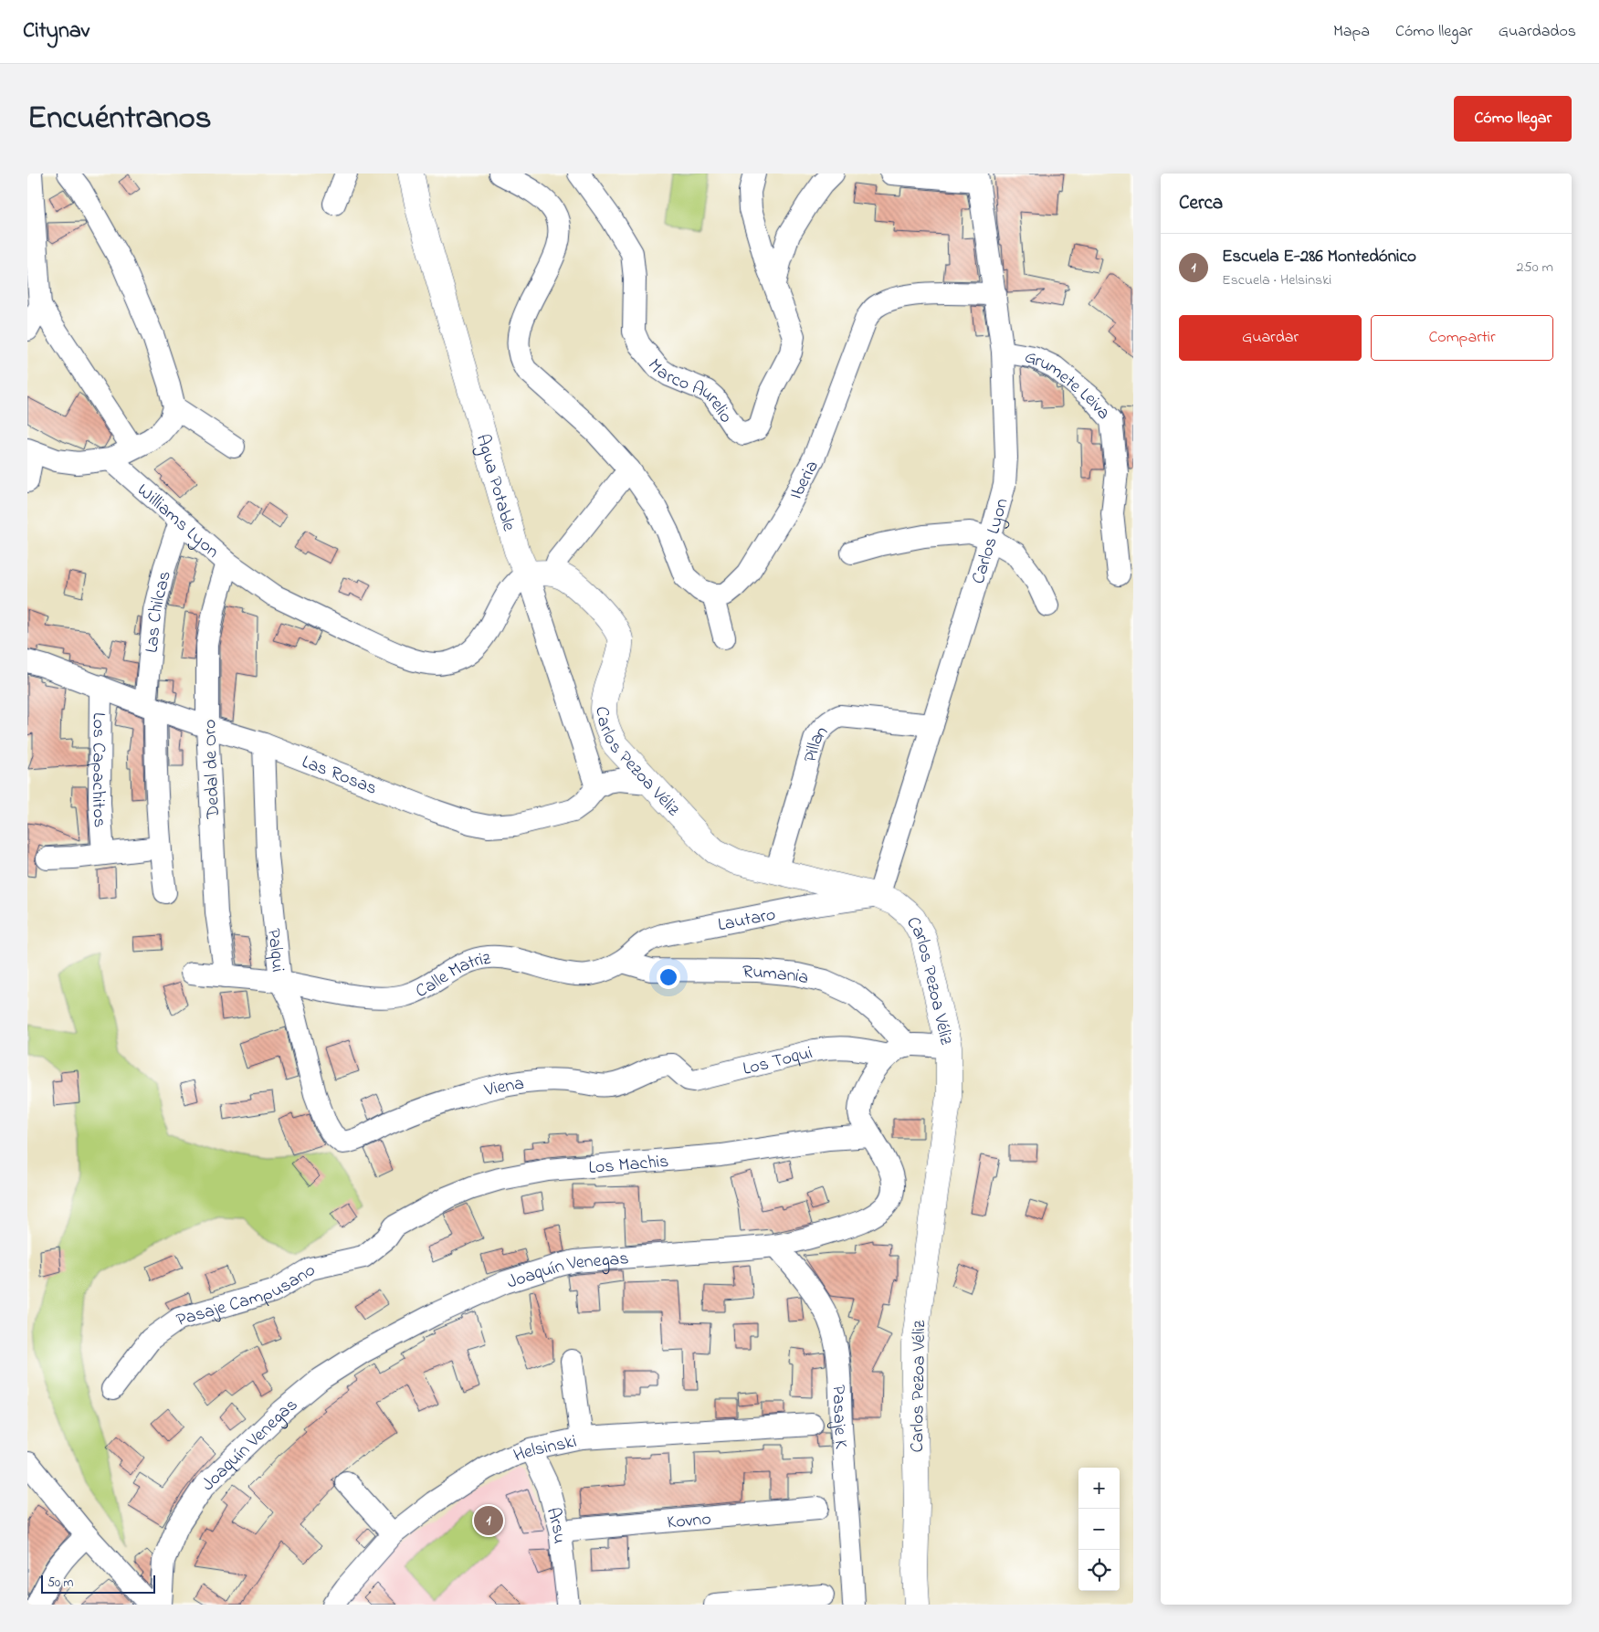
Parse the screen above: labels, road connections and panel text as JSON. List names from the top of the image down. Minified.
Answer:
{"streets":{"main road":["Agua Potable","Carlos Pezoa Véliz"],"street":["Grumete Leiva","Marco Aurelio","Iberia","Williams Lyon","Carlos Lyon","Las Chilcas","Pillan","Dedal de Oro","Los Capachitos","Las Rosas","Lautaro","Palqui","Rumania","Calle Matriz","Los Toqui","Viena","Los Machis","Joaquín Venegas","Pasaje Campusano","Pasaje K","Helsinski","Kovno","Arsu"]},"crossings":[["Grumete Leiva","Carlos Lyon"],["Iberia","Carlos Lyon"],["Agua Potable","Williams Lyon"],["Agua Potable","Carlos Pezoa Véliz"],["Agua Potable","Las Rosas"],["Williams Lyon","Las Chilcas"],["Williams Lyon","Carlos Pezoa Véliz"],["Williams Lyon","Dedal de Oro"],["Carlos Lyon","Pillan"],["Carlos Lyon","Carlos Pezoa Véliz"],["Carlos Lyon","Lautaro"],["Las Chilcas","Las Rosas"],["Pillan","Carlos Pezoa Véliz"],["Carlos Pezoa Véliz","Lautaro"],["Dedal de Oro","Las Rosas"],["Los Capachitos","Las Rosas"],["Las Rosas","Palqui"],["Lautaro","Rumania"],["Lautaro","Calle Matriz"],["Palqui","Calle Matriz"],["Palqui","Viena"],["Rumania","Calle Matriz"],["Rumania","Los Toqui"],["Rumania","Joaquín Venegas"],["Los Toqui","Viena"],["Los Toqui","Joaquín Venegas"],["Los Machis","Joaquín Venegas"],["Los Machis","Pasaje Campusano"],["Joaquín Venegas","Pasaje K"],["Helsinski","Arsu"],["Kovno","Arsu"]],"scale_bar":"50 m","page":{"header":"Citynav","nav":["Mapa","Cómo llegar","Guardados"],"title":"Encuéntranos","buttons":["Cómo llegar",["Guardar","Compartir"]],"heading":"Cerca","list":[{"mark":"1","name":"Escuela E-286 Montedónico","note":"Escuela · Helsinski","value":"250 m"}],"map_buttons":["+","−"],"pins":"1","scale":"50 m"}}
